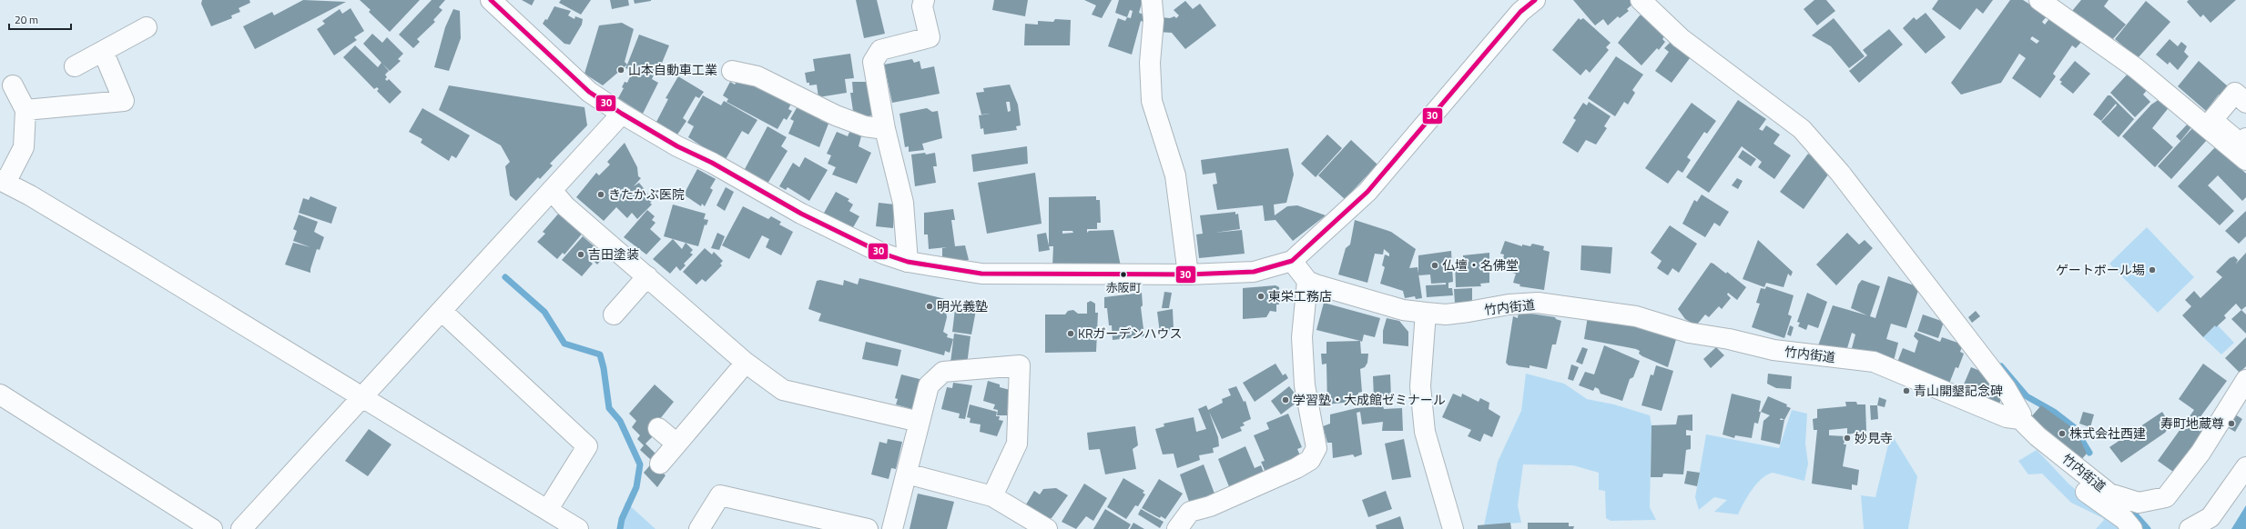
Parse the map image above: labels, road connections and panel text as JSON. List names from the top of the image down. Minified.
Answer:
{"streets":{"main road":["竹内街道"]},"places":["山本自動車工業","きたかぶ医院","吉田塗装","仏壇・名佛堂","ゲートボール場","赤阪町","東栄工務店","明光義塾","KRガーデンハウス","青山開墾記念碑","学習塾・大成館ゼミナール","寿町地蔵尊","株式会社西建","妙見寺"],"lines":["transit line 30"],"scale_bar":"20 m"}
